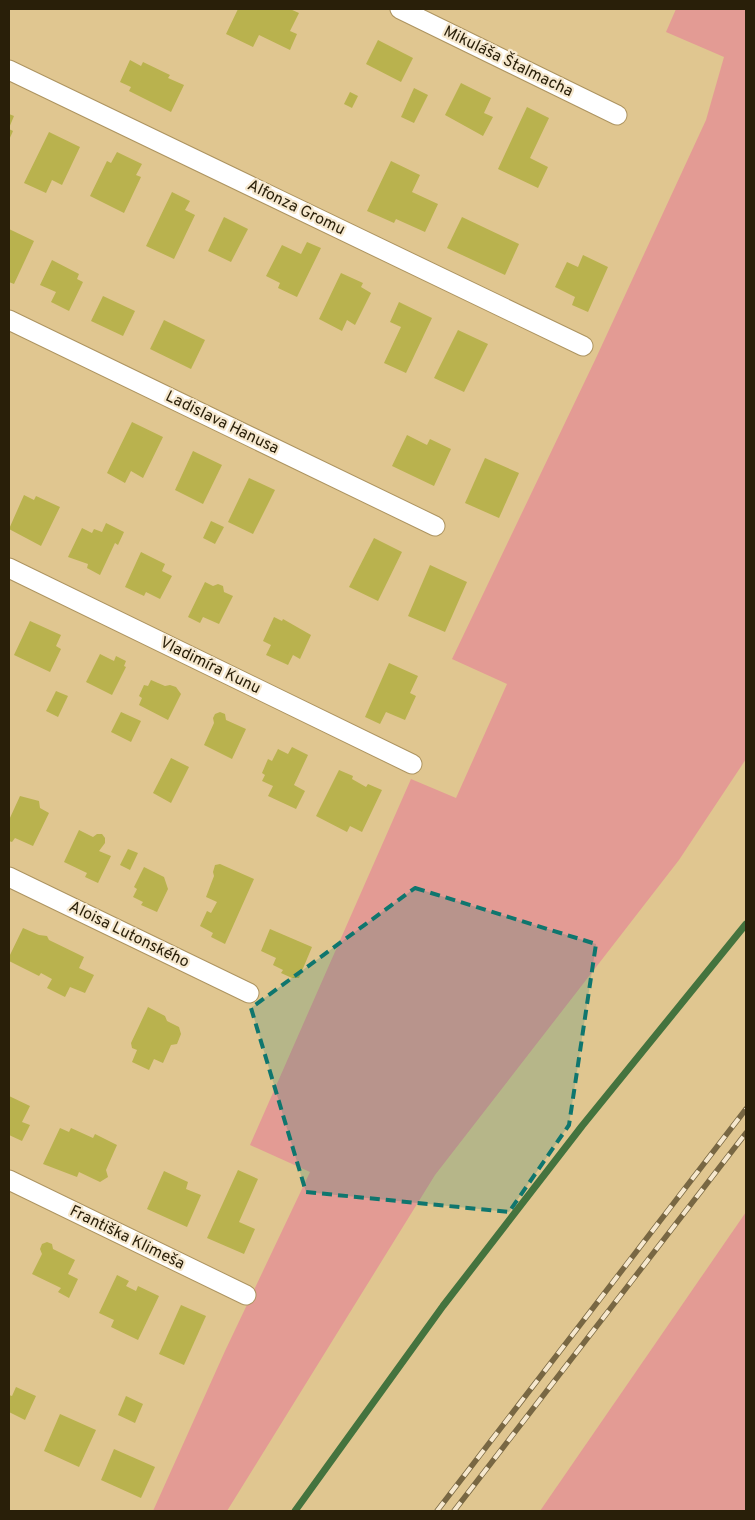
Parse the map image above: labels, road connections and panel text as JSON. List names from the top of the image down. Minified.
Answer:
{"streets":{"street":["Mikuláša Štalmacha","Alfonza Gromu","Ladislava Hanusa","Vladimíra Kunu","Aloisa Lutonského","Františka Klimeša"]}}
